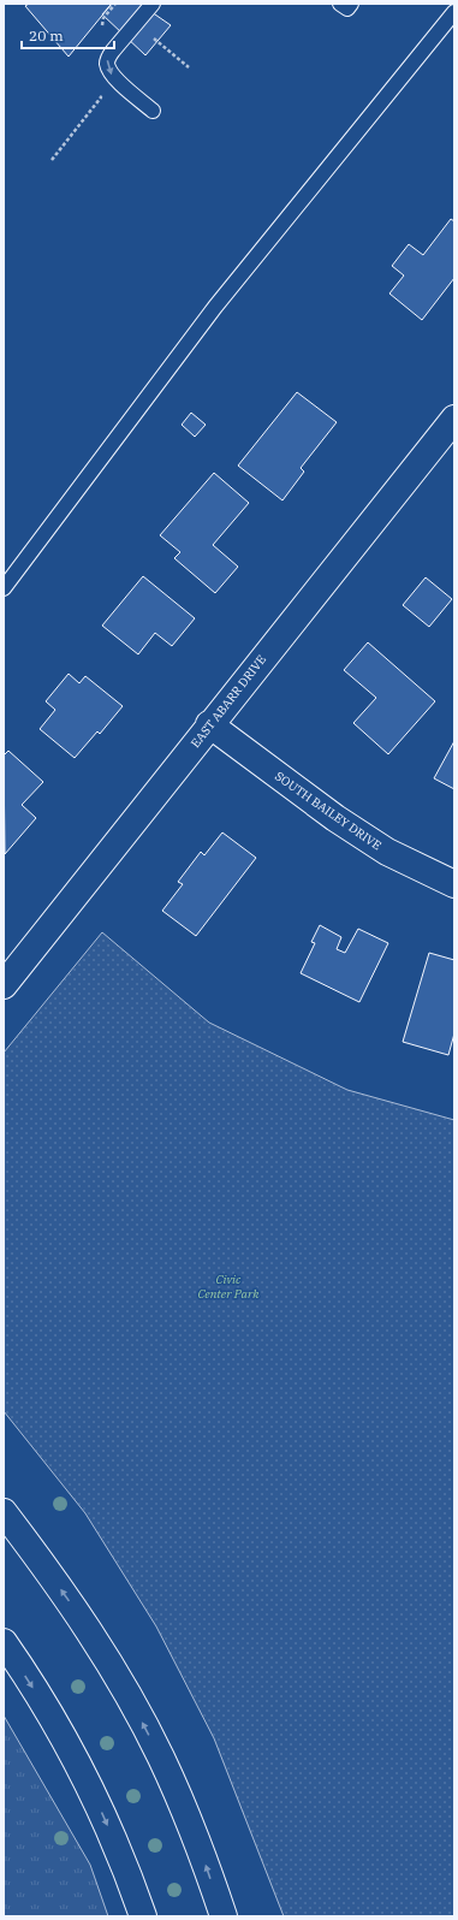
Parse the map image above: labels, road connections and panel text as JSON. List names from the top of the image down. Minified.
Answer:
{"streets":{"street":["EAST ABARR DRIVE","SOUTH BAILEY DRIVE"]},"crossings":[["EAST ABARR DRIVE","SOUTH BAILEY DRIVE"]],"parks":["Civic Center Park"],"scale_bar":"20 m"}
